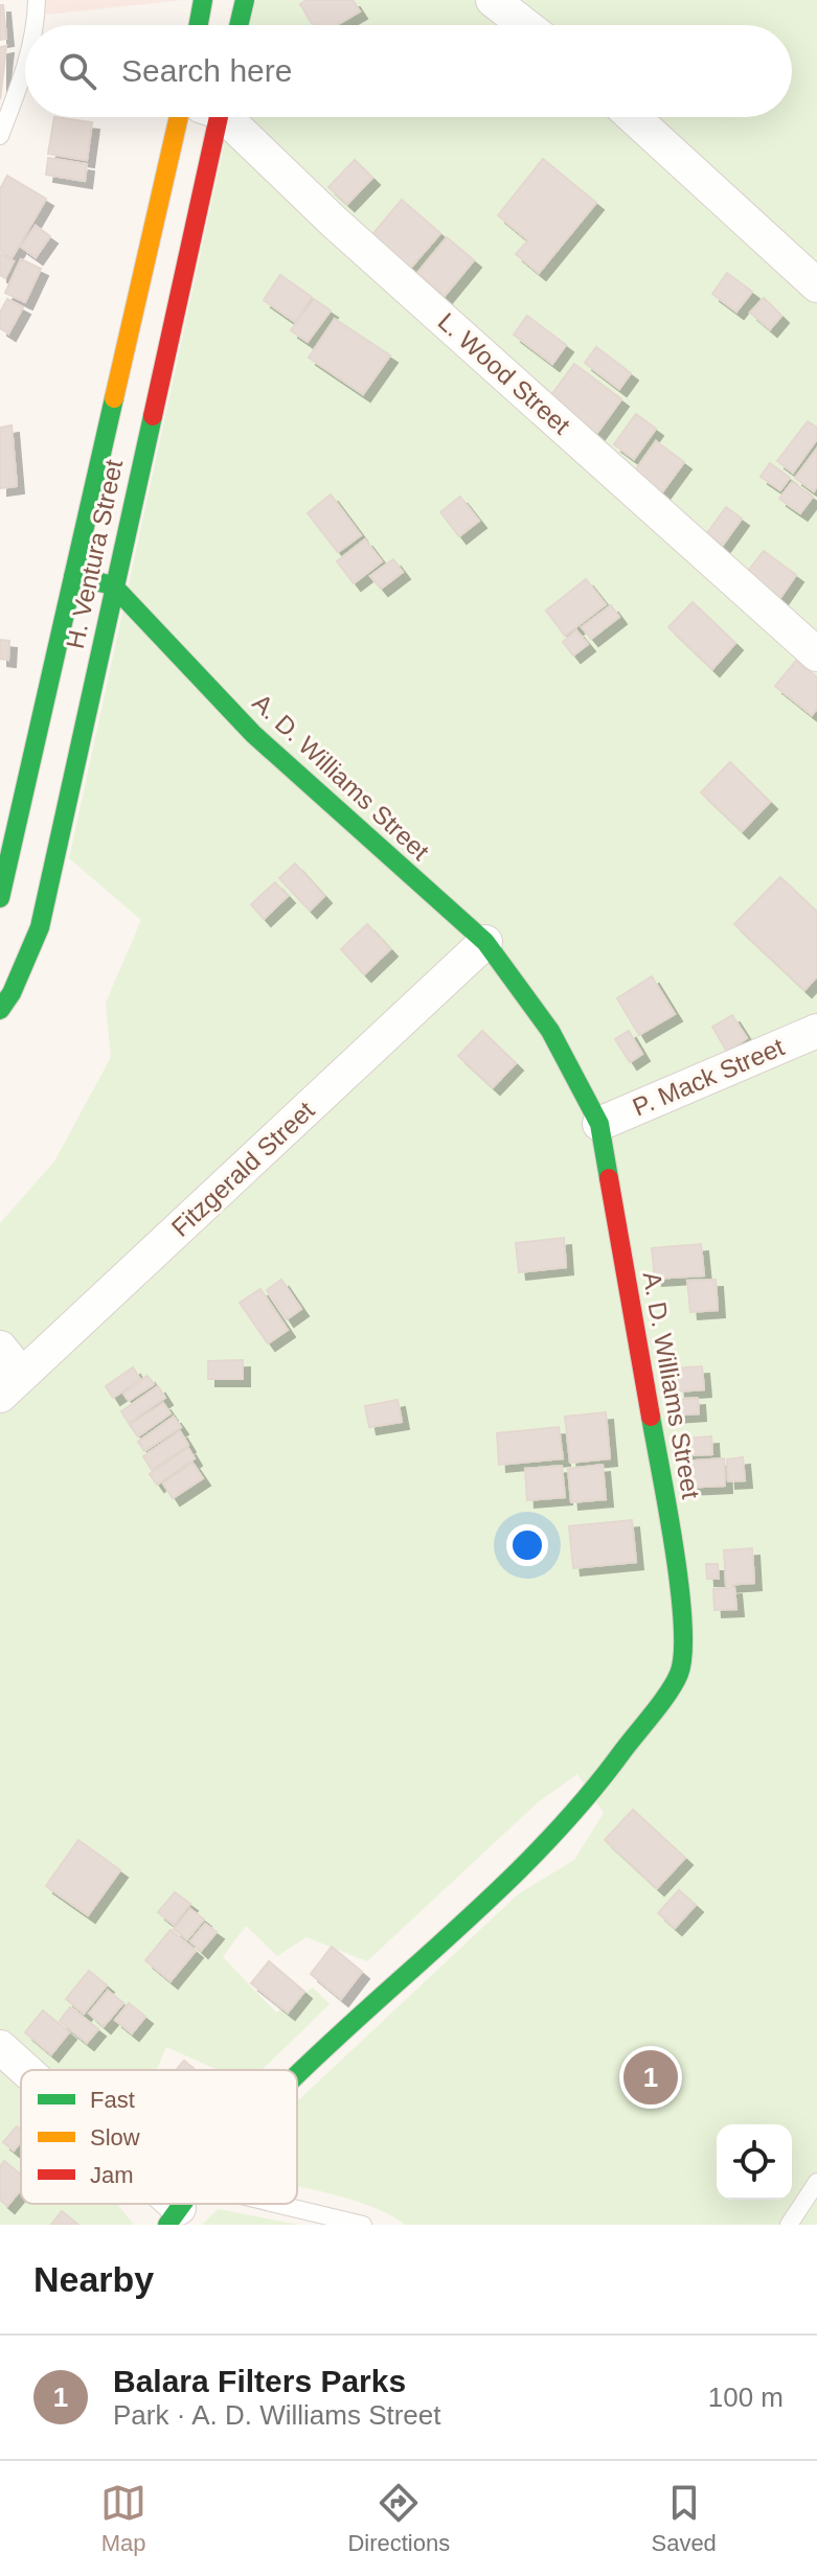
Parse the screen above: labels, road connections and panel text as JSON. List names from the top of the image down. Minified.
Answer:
{"streets":{"street":["L. Wood Street","H. Ventura Street","A. D. Williams Street","P. Mack Street","Fitzgerald Street"]},"crossings":[["H. Ventura Street","A. D. Williams Street"],["A. D. Williams Street","P. Mack Street"],["A. D. Williams Street","Fitzgerald Street"]],"legend":["Fast","Slow","Jam"],"page":{"search":"Search here","pins":"1","heading":"Nearby","list":[{"mark":"1","name":"Balara Filters Parks","note":"Park · A. D. Williams Street","value":"100 m"}],"nav":["Map","Directions","Saved"]}}
